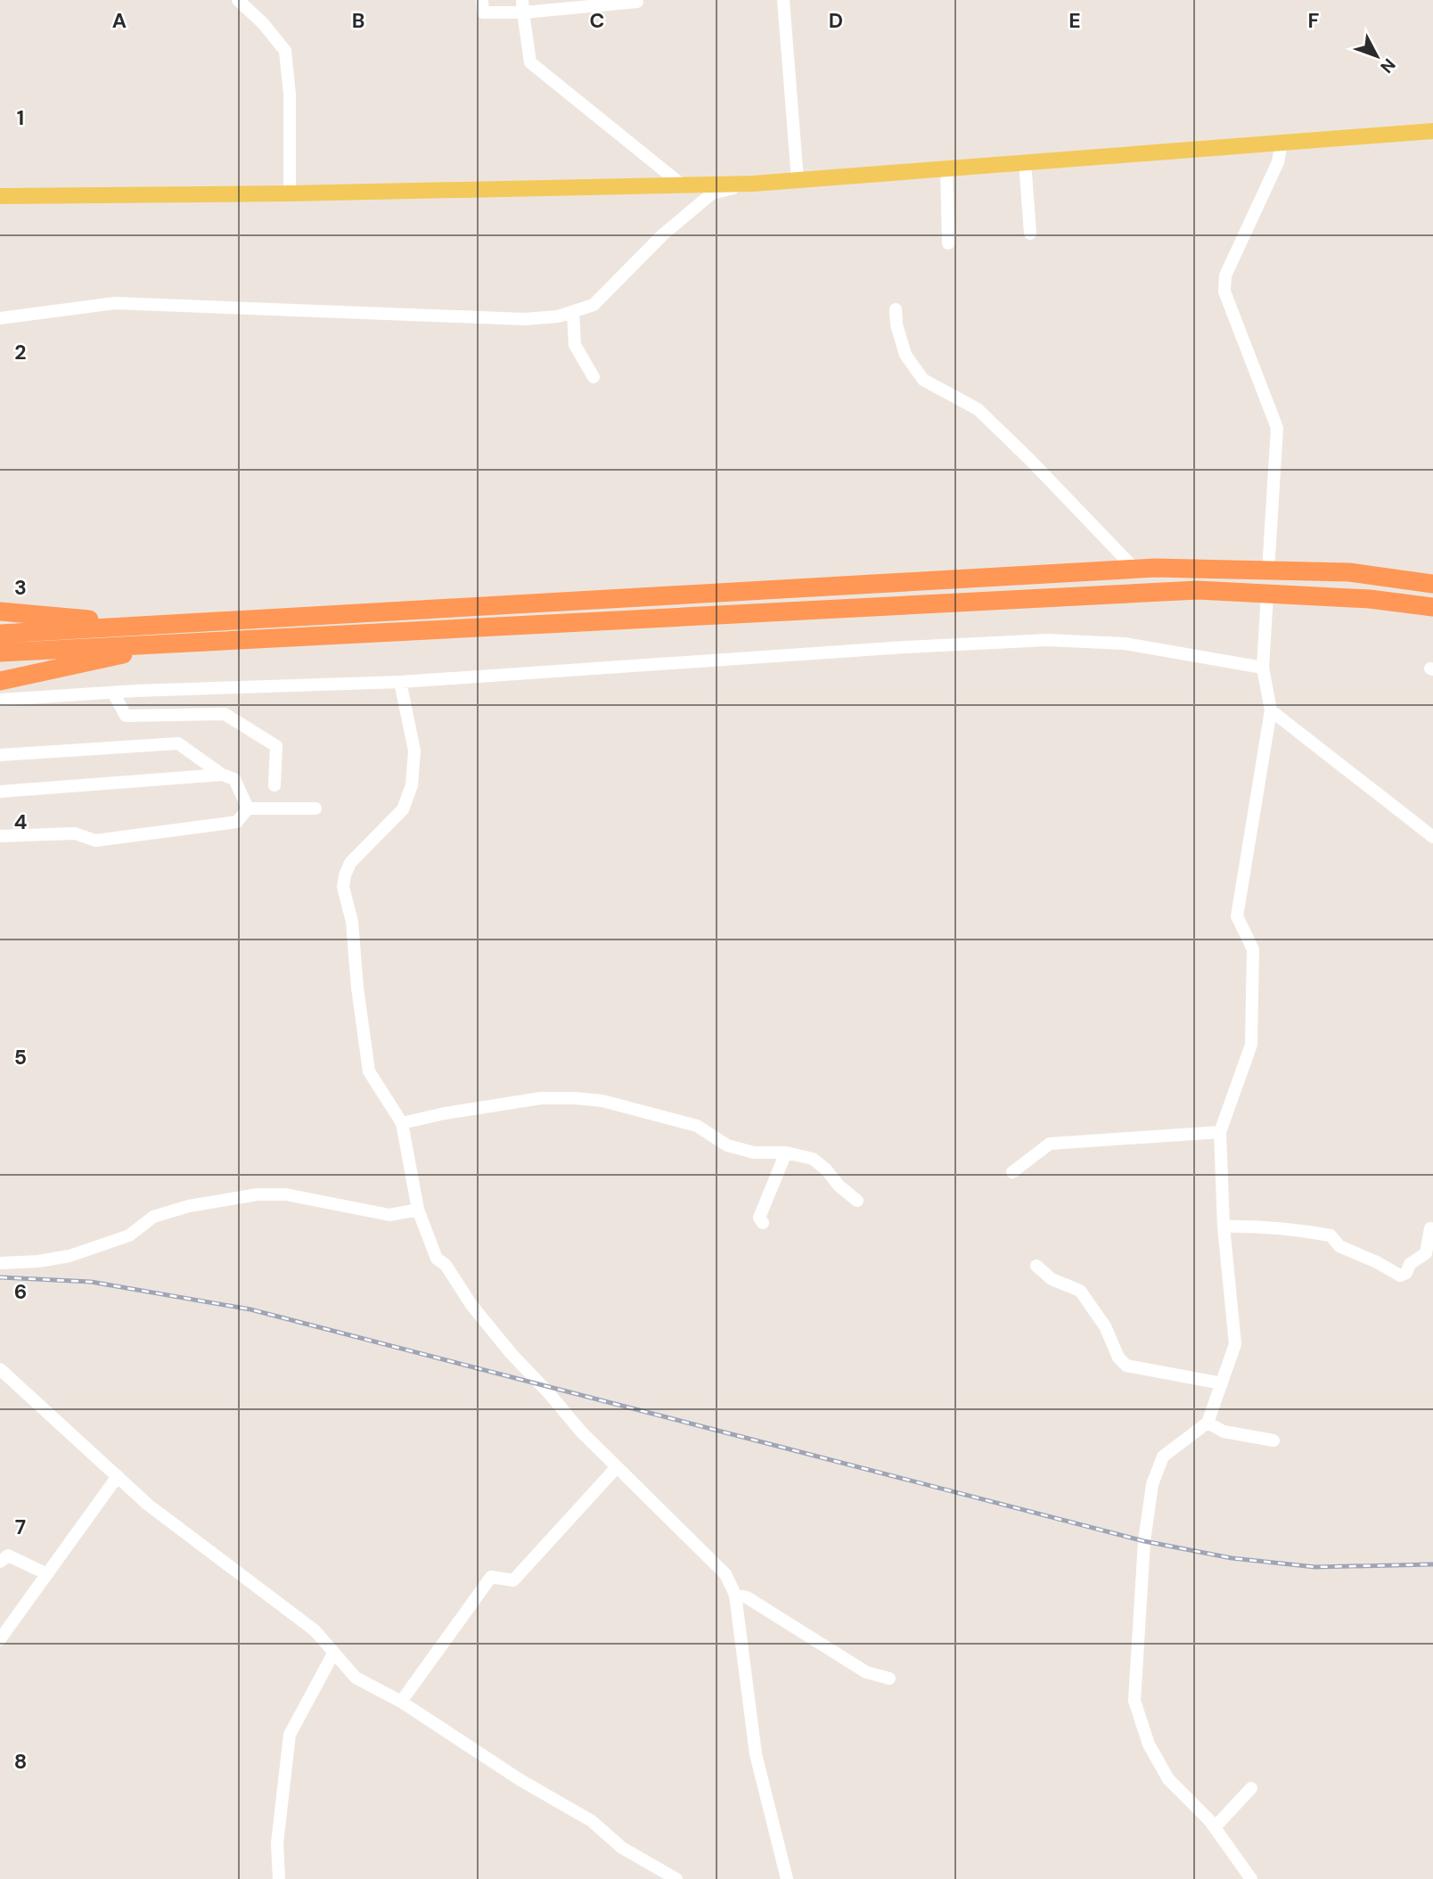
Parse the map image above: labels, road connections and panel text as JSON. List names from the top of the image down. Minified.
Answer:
{"north":"bottom right","grid":{"columns":["A","B","C","D","E","F"],"rows":["1","2","3","4","5","6","7","8"]}}
